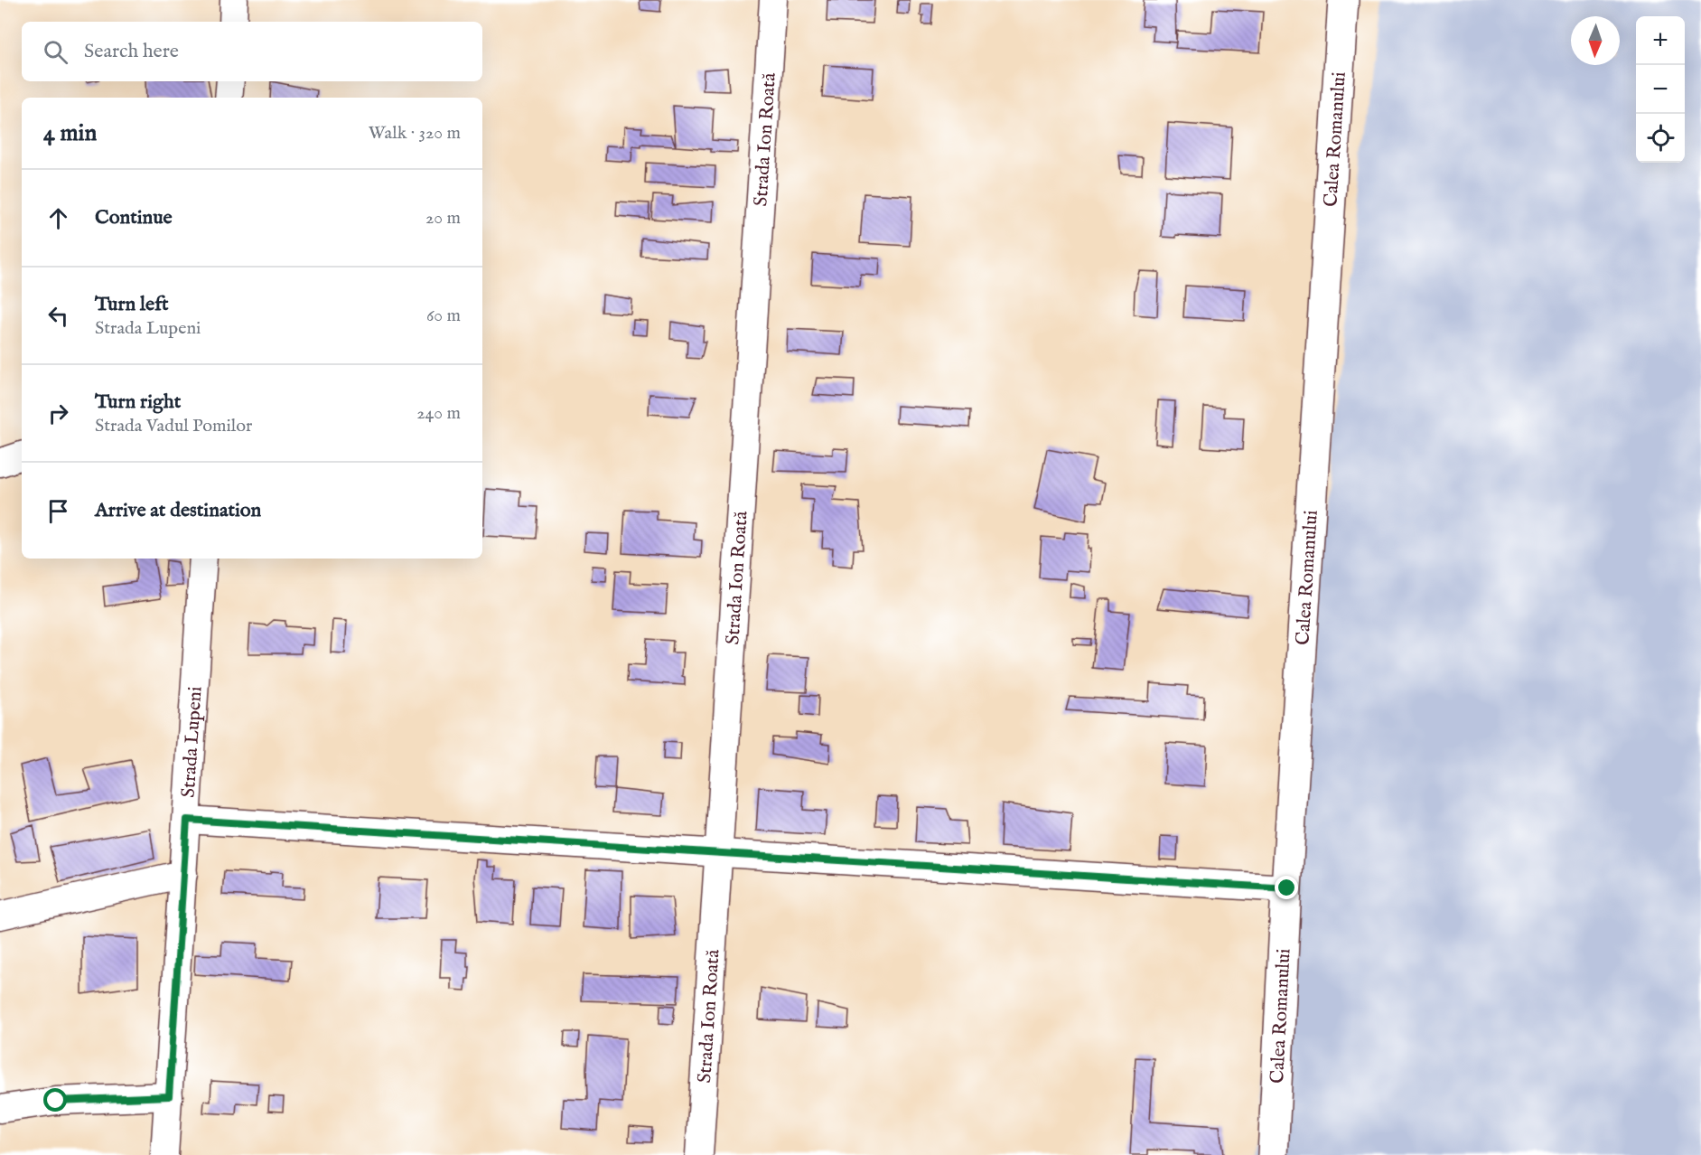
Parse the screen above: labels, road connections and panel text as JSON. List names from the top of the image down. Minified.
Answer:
{"streets":{"main road":["Calea Romanului"],"street":["Strada Ion Roată","Strada Lupeni"]},"north":"bottom","page":{"map_buttons":["+","−"],"search":"Search here","heading":["4 min","Walk · 320 m"],"list":[["Continue","20 m"],["Turn left","Strada Lupeni","60 m"],["Turn right","Strada Vadul Pomilor","240 m"],"Arrive at destination"]}}
